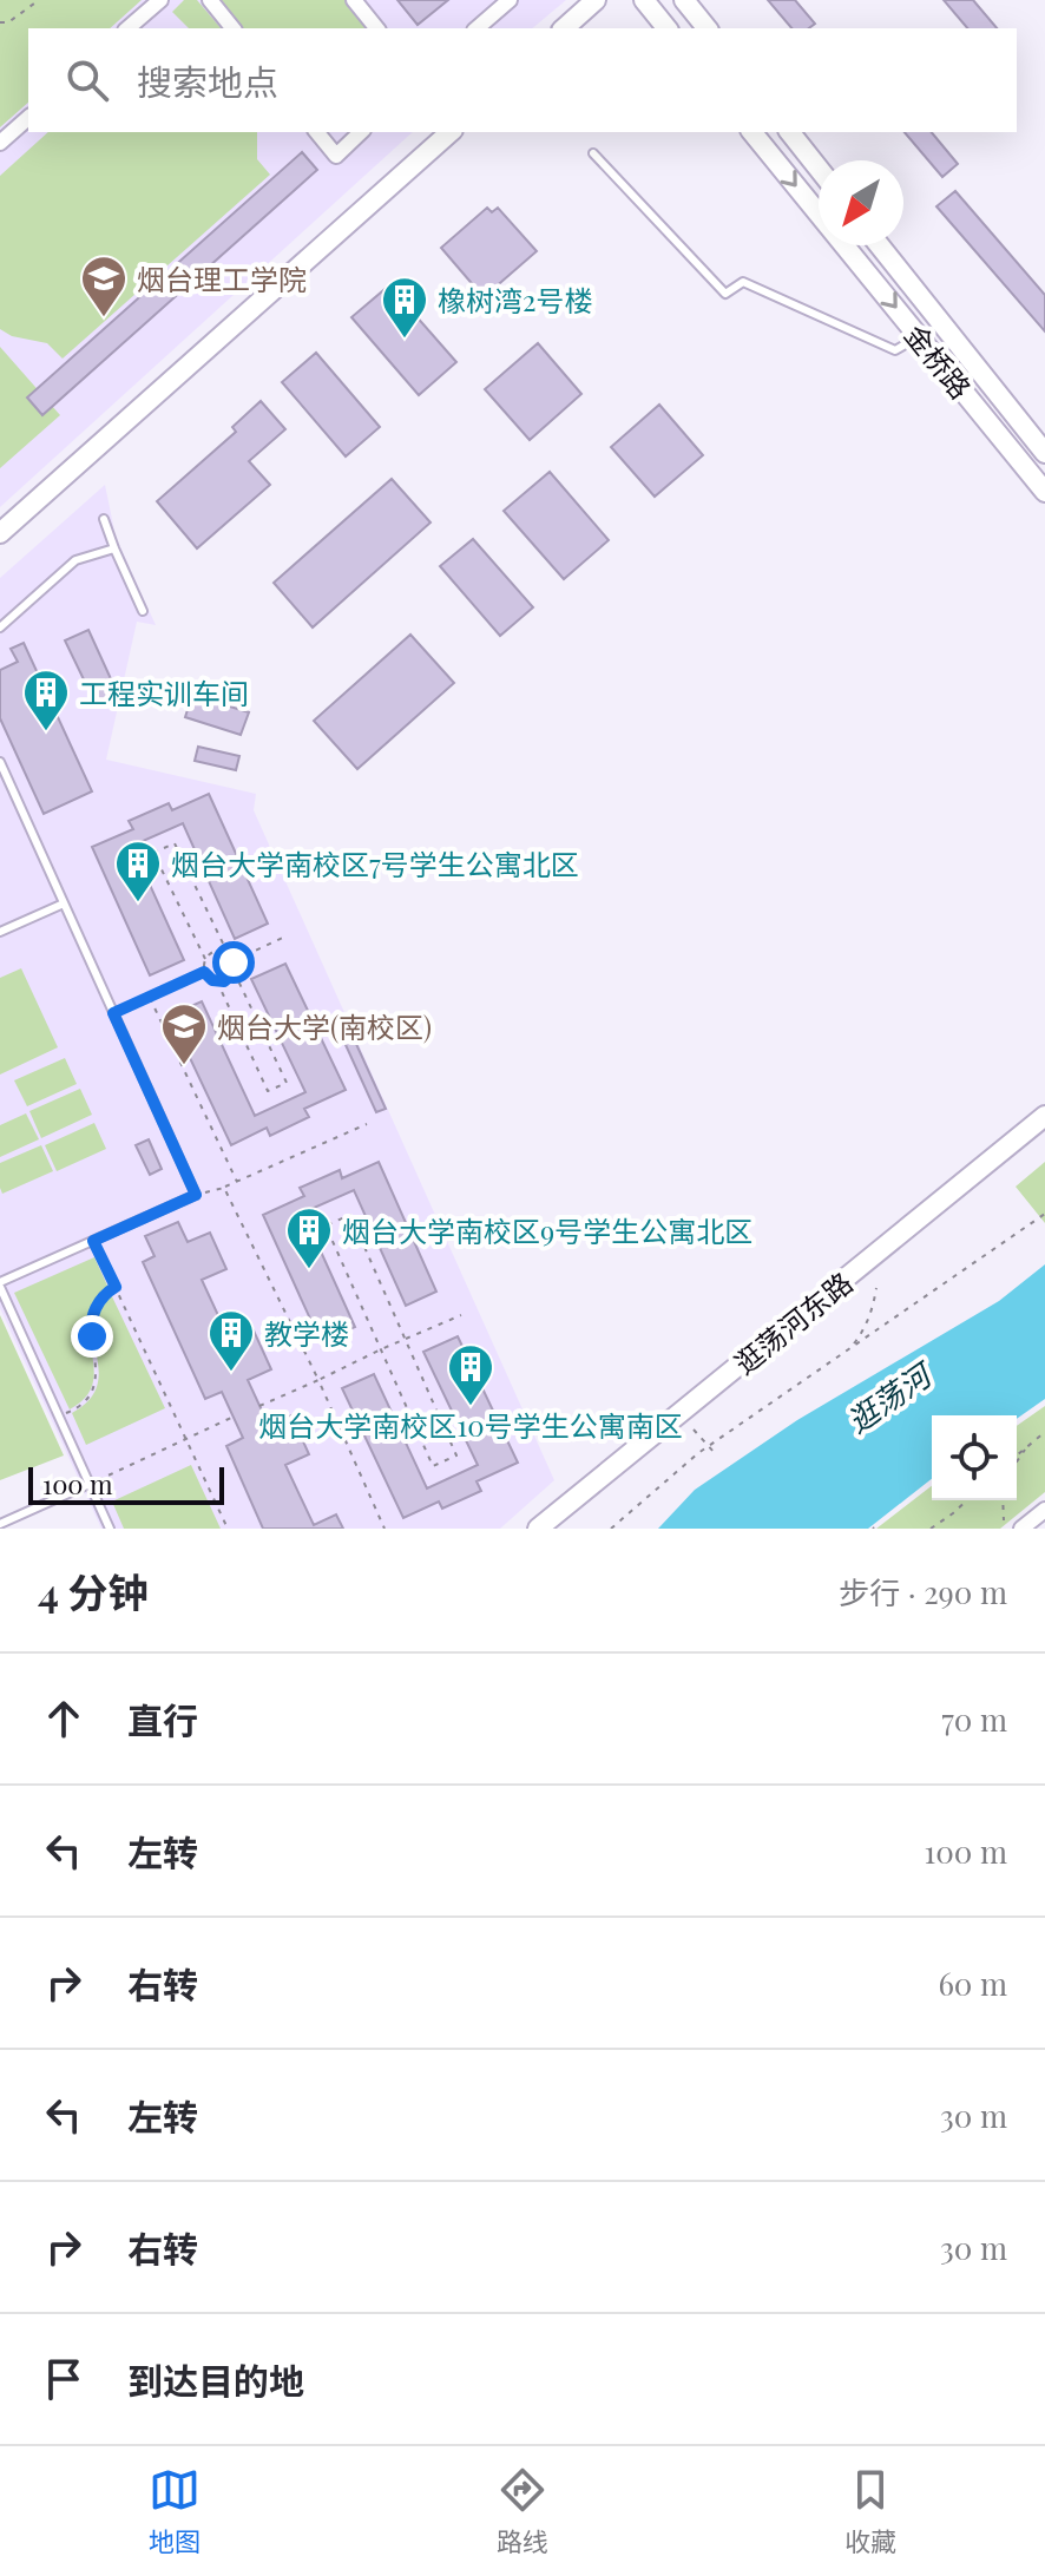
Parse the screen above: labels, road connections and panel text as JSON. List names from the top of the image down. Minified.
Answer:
{"streets":{"street":["金桥路","逛荡河东路"]},"water":["逛荡河"],"places":{"school or university":["烟台理工学院","烟台大学(南校区)"],"building":["橡树湾2号楼","工程实训车间","烟台大学南校区7号学生公寓北区","烟台大学南校区9号学生公寓北区","教学楼","烟台大学南校区10号学生公寓南区"]},"scale_bar":"100 m","north":"bottom left","page":{"search":"搜索地点","scale":"100 m","heading":["4 分钟","步行 · 290 m"],"list":[["直行","70 m"],["左转","100 m"],["右转","60 m"],["左转","30 m"],["右转","30 m"],"到达目的地"],"nav":["地图","路线","收藏"]}}
